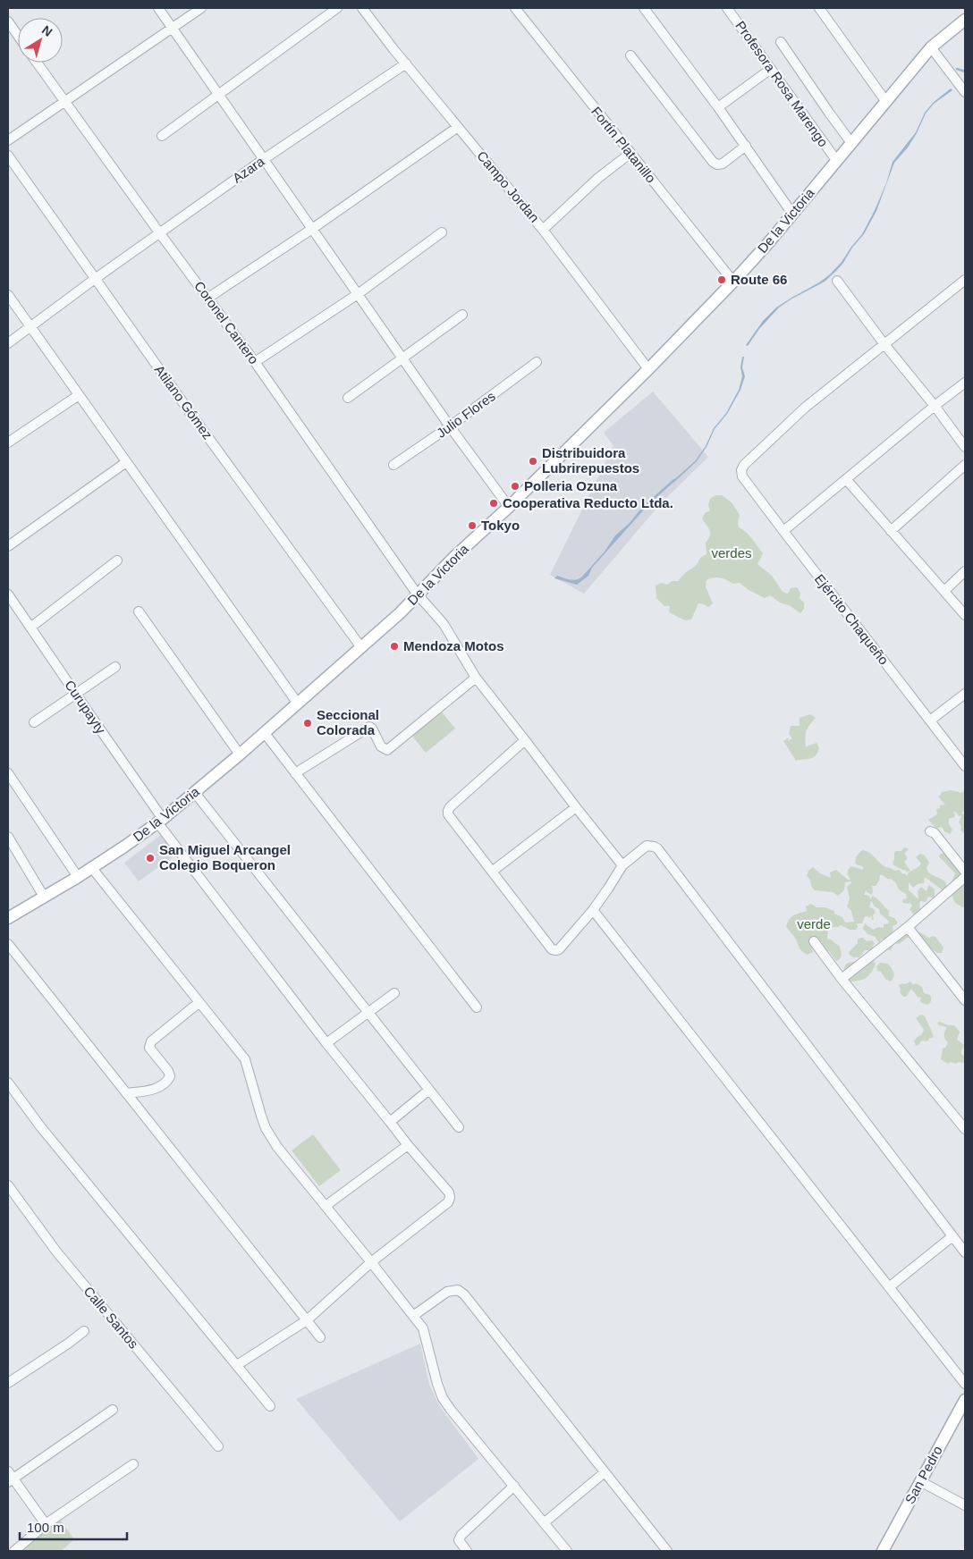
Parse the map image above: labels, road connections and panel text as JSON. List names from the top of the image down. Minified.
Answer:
{"streets":{"main road":["De la Victoria","San Pedro"],"street":["Profesora Rosa Marengo","Fortín Platanillo","Azara","Campo Jordan","Coronel Cantero","Atilano Gómez","Julio Flores","Ejército Chaqueño","Curupayty","Calle Santos"]},"crossings":[["Profesora Rosa Marengo","De la Victoria"],["Fortín Platanillo","De la Victoria"],["Azara","Campo Jordan"],["Azara","Coronel Cantero"],["Azara","Atilano Gómez"],["Campo Jordan","De la Victoria"],["De la Victoria","Coronel Cantero"],["De la Victoria","Atilano Gómez"],["De la Victoria","Curupayty"]],"parks":["verdes","verde"],"places":["Route 66","Distribuidora Lubrirepuestos","Polleria Ozuna","Cooperativa Reducto Ltda.","Tokyo","Mendoza Motos","Seccional Colorada","San Miguel Arcangel Colegio Boqueron"],"scale_bar":"100 m","north":"top right"}
